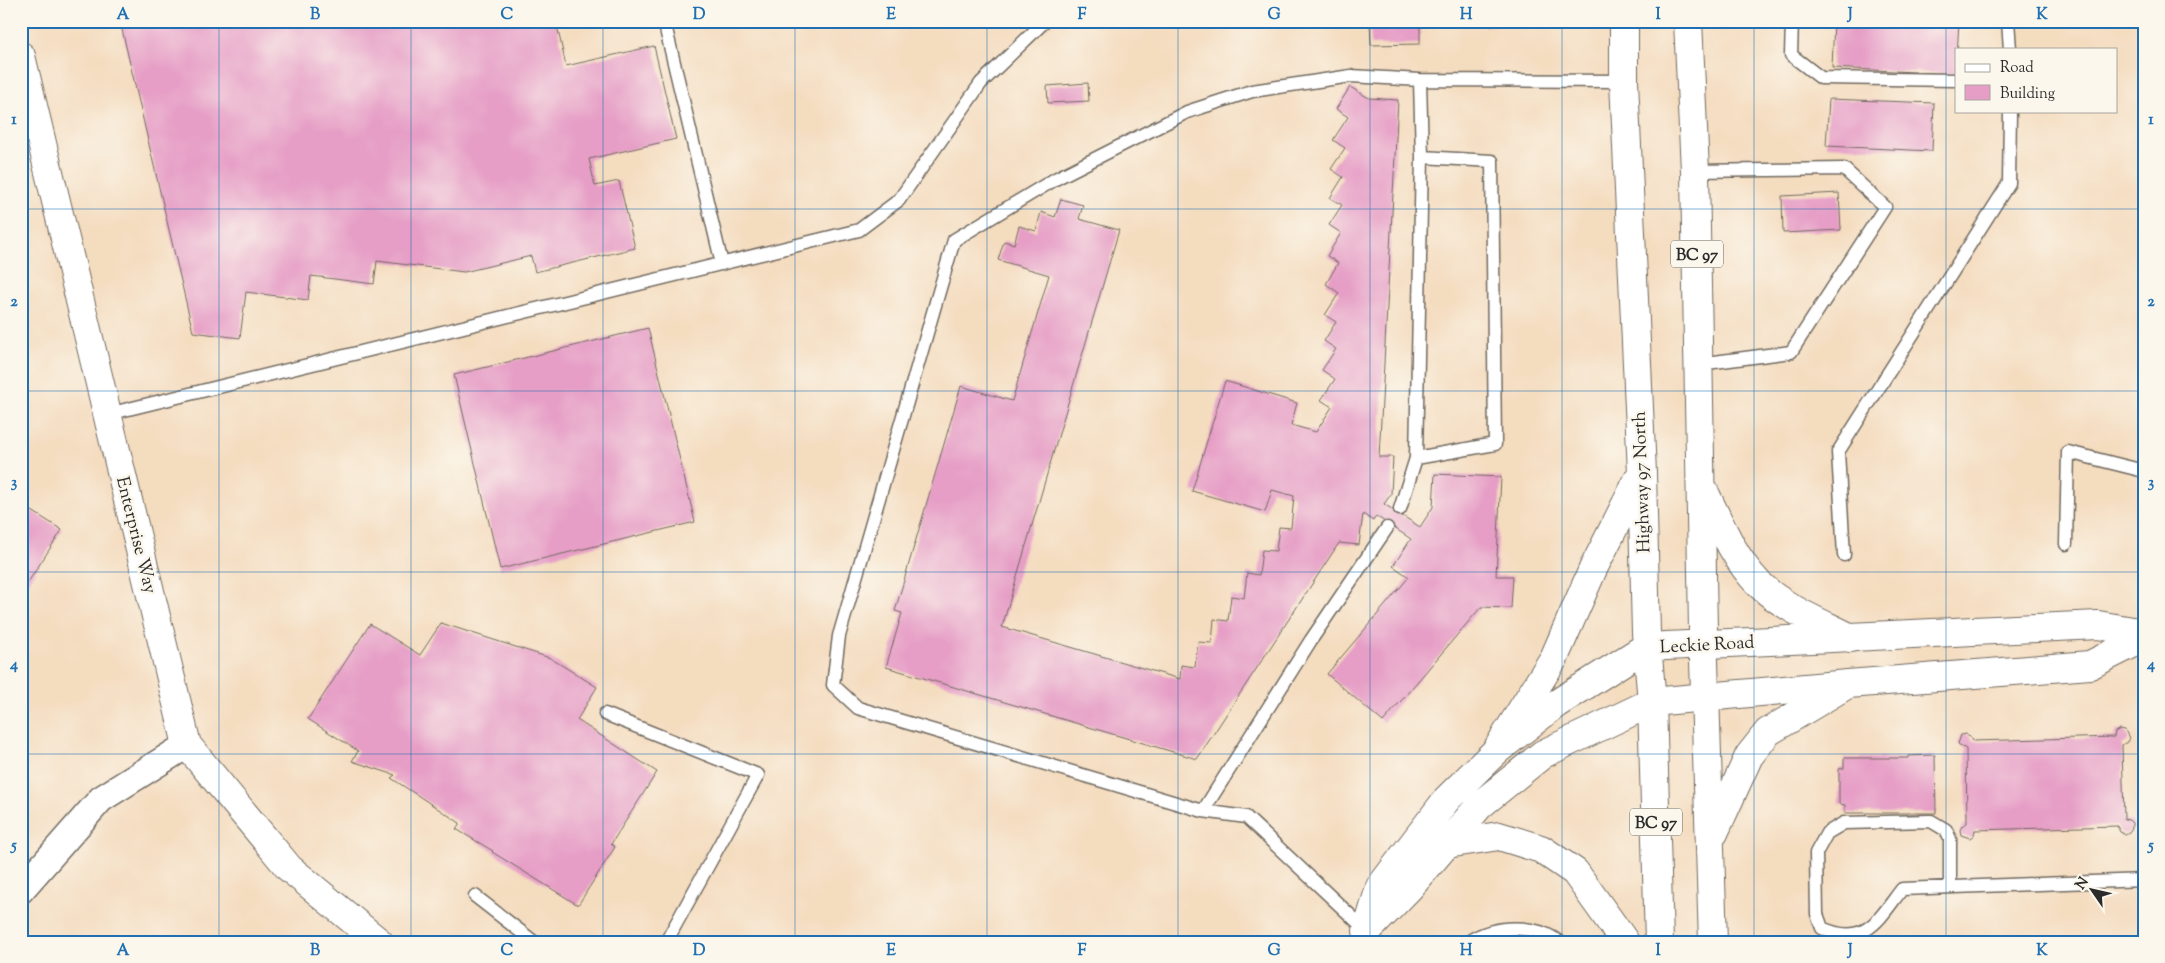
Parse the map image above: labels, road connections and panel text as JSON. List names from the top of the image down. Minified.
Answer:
{"streets":{"main road":["BC 97","Highway 97 North","Enterprise Way","Leckie Road"]},"crossings":[["BC 97","Leckie Road"],["Highway 97 North","Leckie Road"]],"legend":["Road","Building"],"north":"top left","grid":{"columns":["A","B","C","D","E","F","G","H","I","J","K"],"rows":["1","2","3","4","5"]}}
